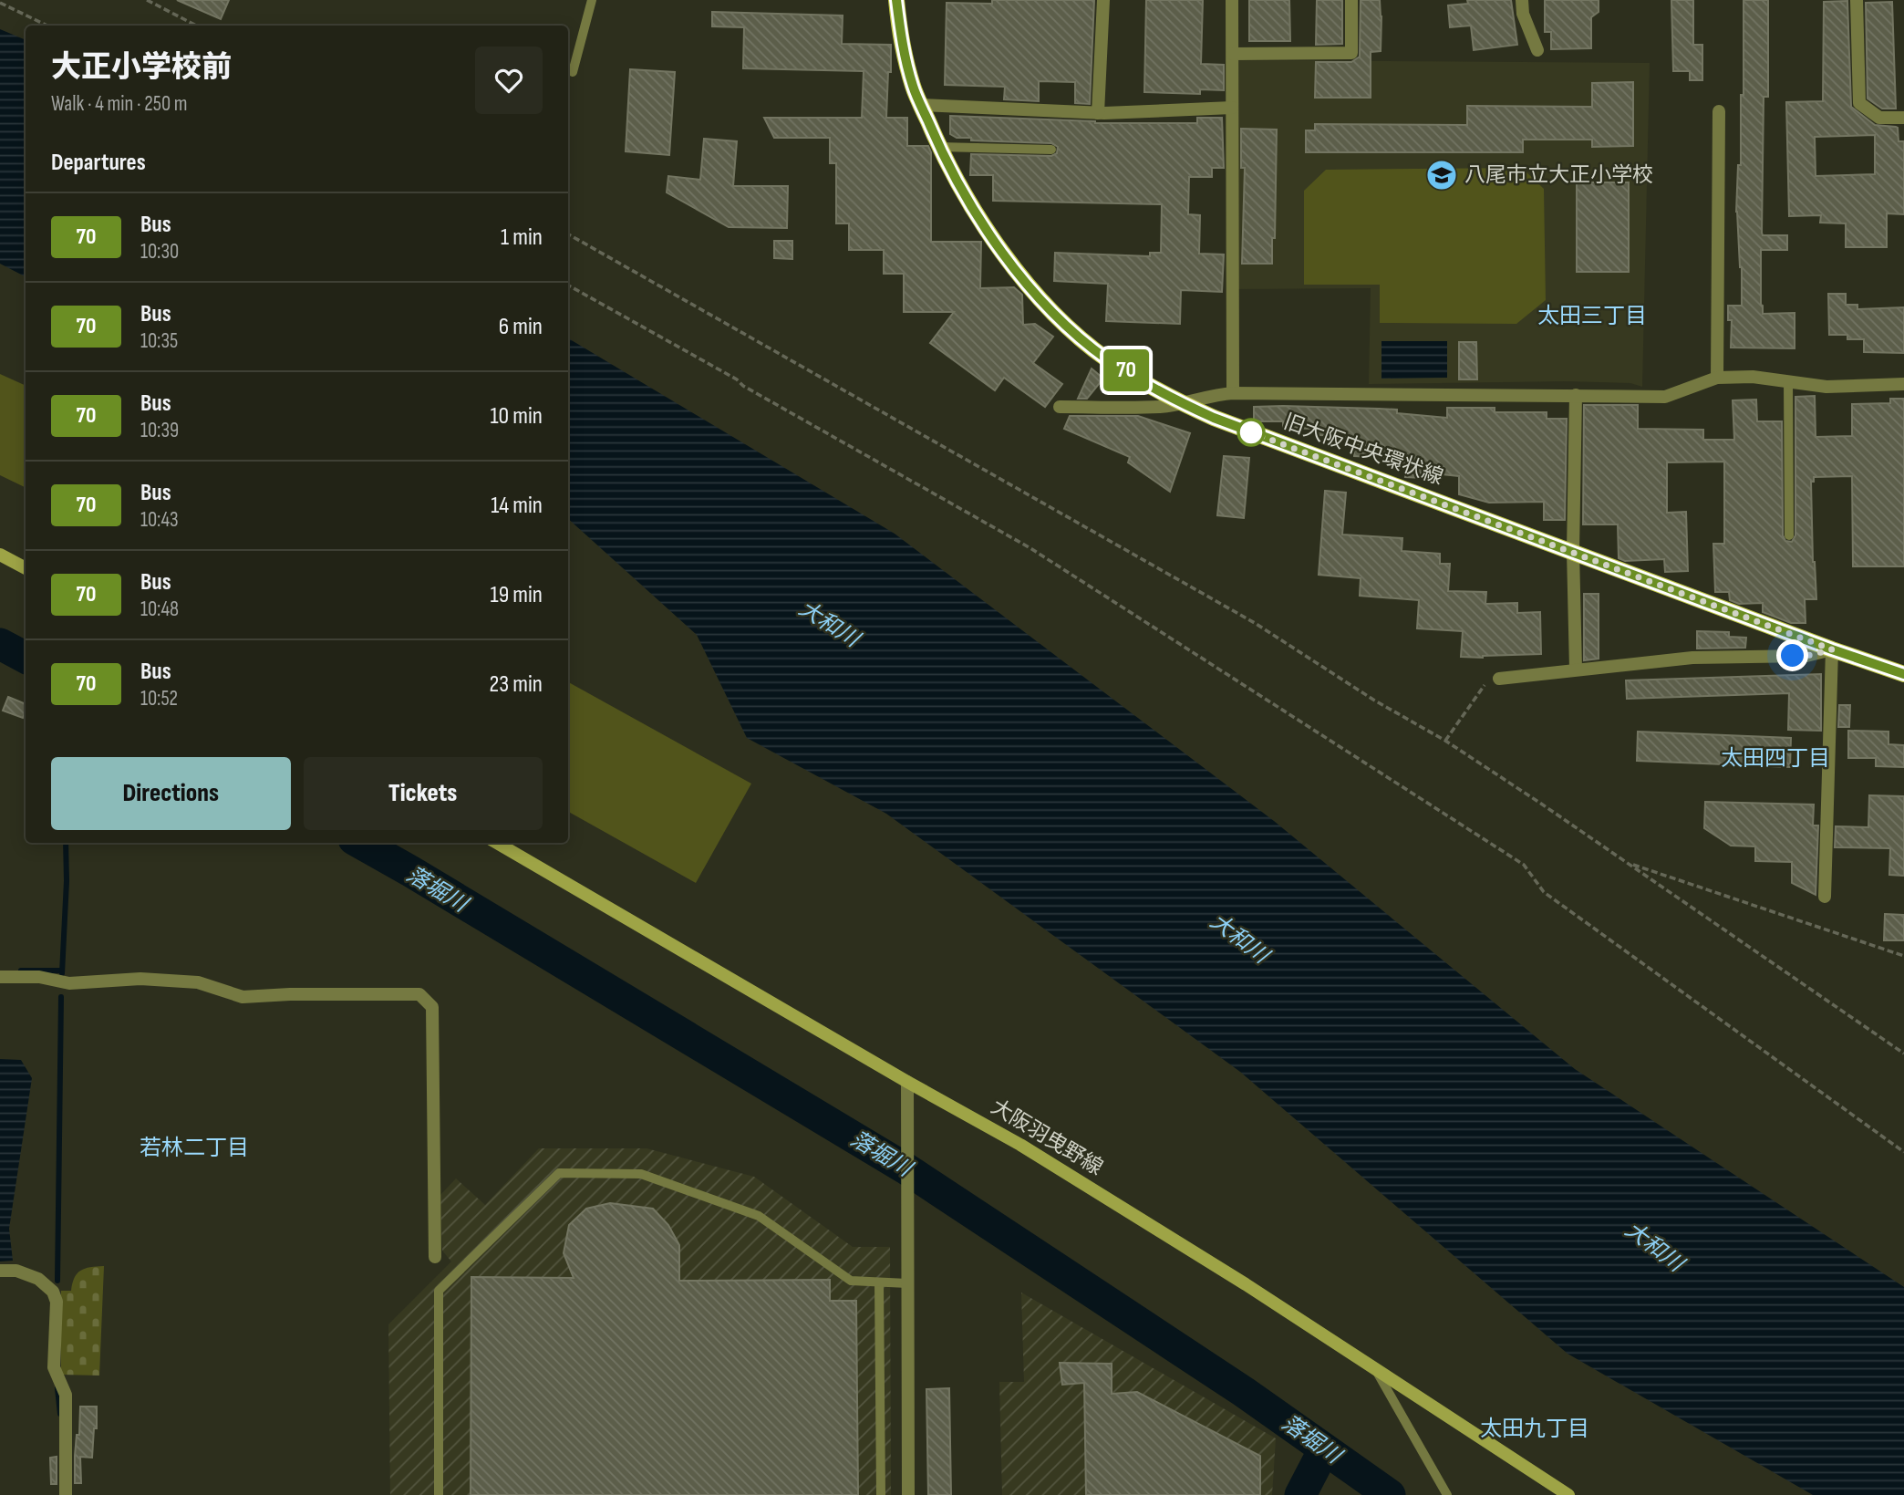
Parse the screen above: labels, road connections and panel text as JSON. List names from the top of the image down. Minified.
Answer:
{"streets":{"main road":["旧大阪中央環状線","大阪羽曳野線"]},"districts":["太田三丁目","太田四丁目","若林二丁目","太田九丁目"],"water":["大和川","落堀川"],"places":{"school or university":["八尾市立大正小学校"]},"lines":["bus line 70"],"page":{"on_map":"70","heading":[["大正小学校前","Walk · 4 min · 250 m"],"Departures"],"list":[{"mark":"70","name":"Bus","note":"10:30","value":"1 min"},{"mark":"70","name":"Bus","note":"10:35","value":"6 min"},{"mark":"70","name":"Bus","note":"10:39","value":"10 min"},{"mark":"70","name":"Bus","note":"10:43","value":"14 min"},{"mark":"70","name":"Bus","note":"10:48","value":"19 min"},{"mark":"70","name":"Bus","note":"10:52","value":"23 min"}],"buttons":["Directions","Tickets"]}}
